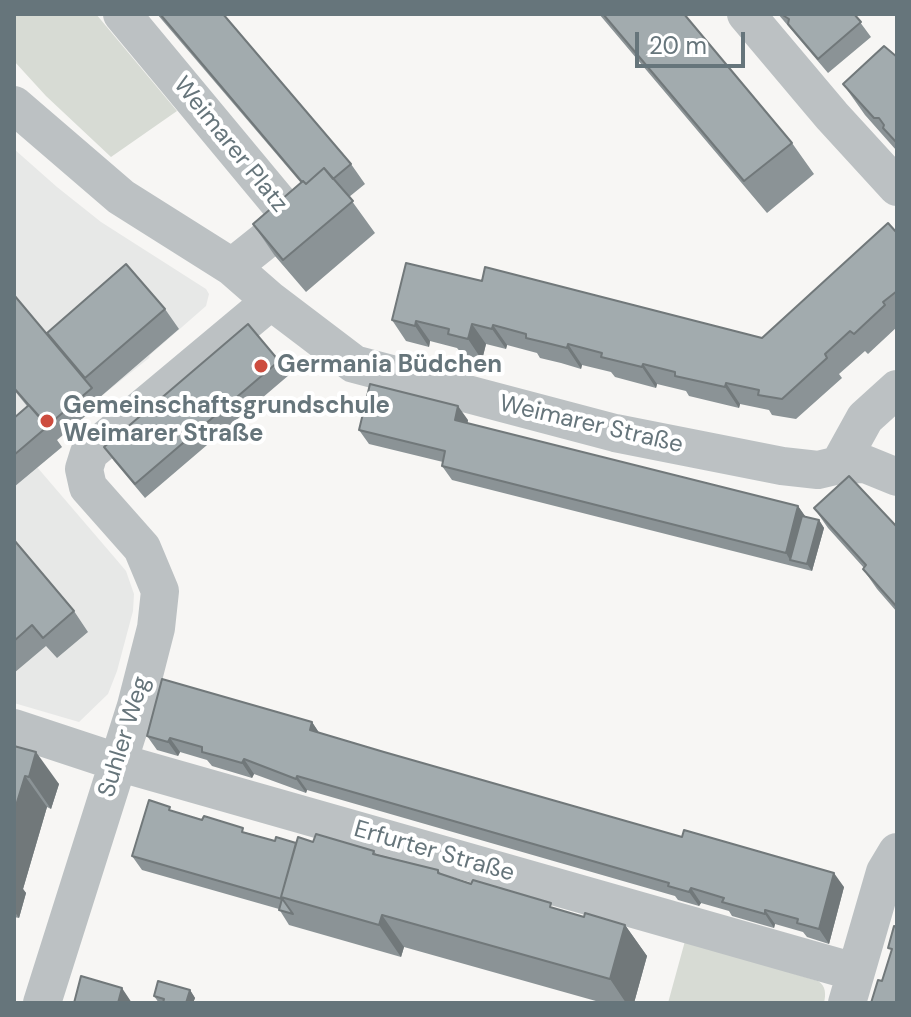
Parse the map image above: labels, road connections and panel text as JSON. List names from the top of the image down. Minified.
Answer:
{"streets":{"street":["Weimarer Platz","Weimarer Straße","Suhler Weg","Erfurter Straße"]},"crossings":[["Weimarer Platz","Weimarer Straße"],["Weimarer Straße","Suhler Weg"],["Suhler Weg","Erfurter Straße"]],"places":["Germania Büdchen","Gemeinschaftsgrundschule Weimarer Straße"],"scale_bar":"20 m"}
